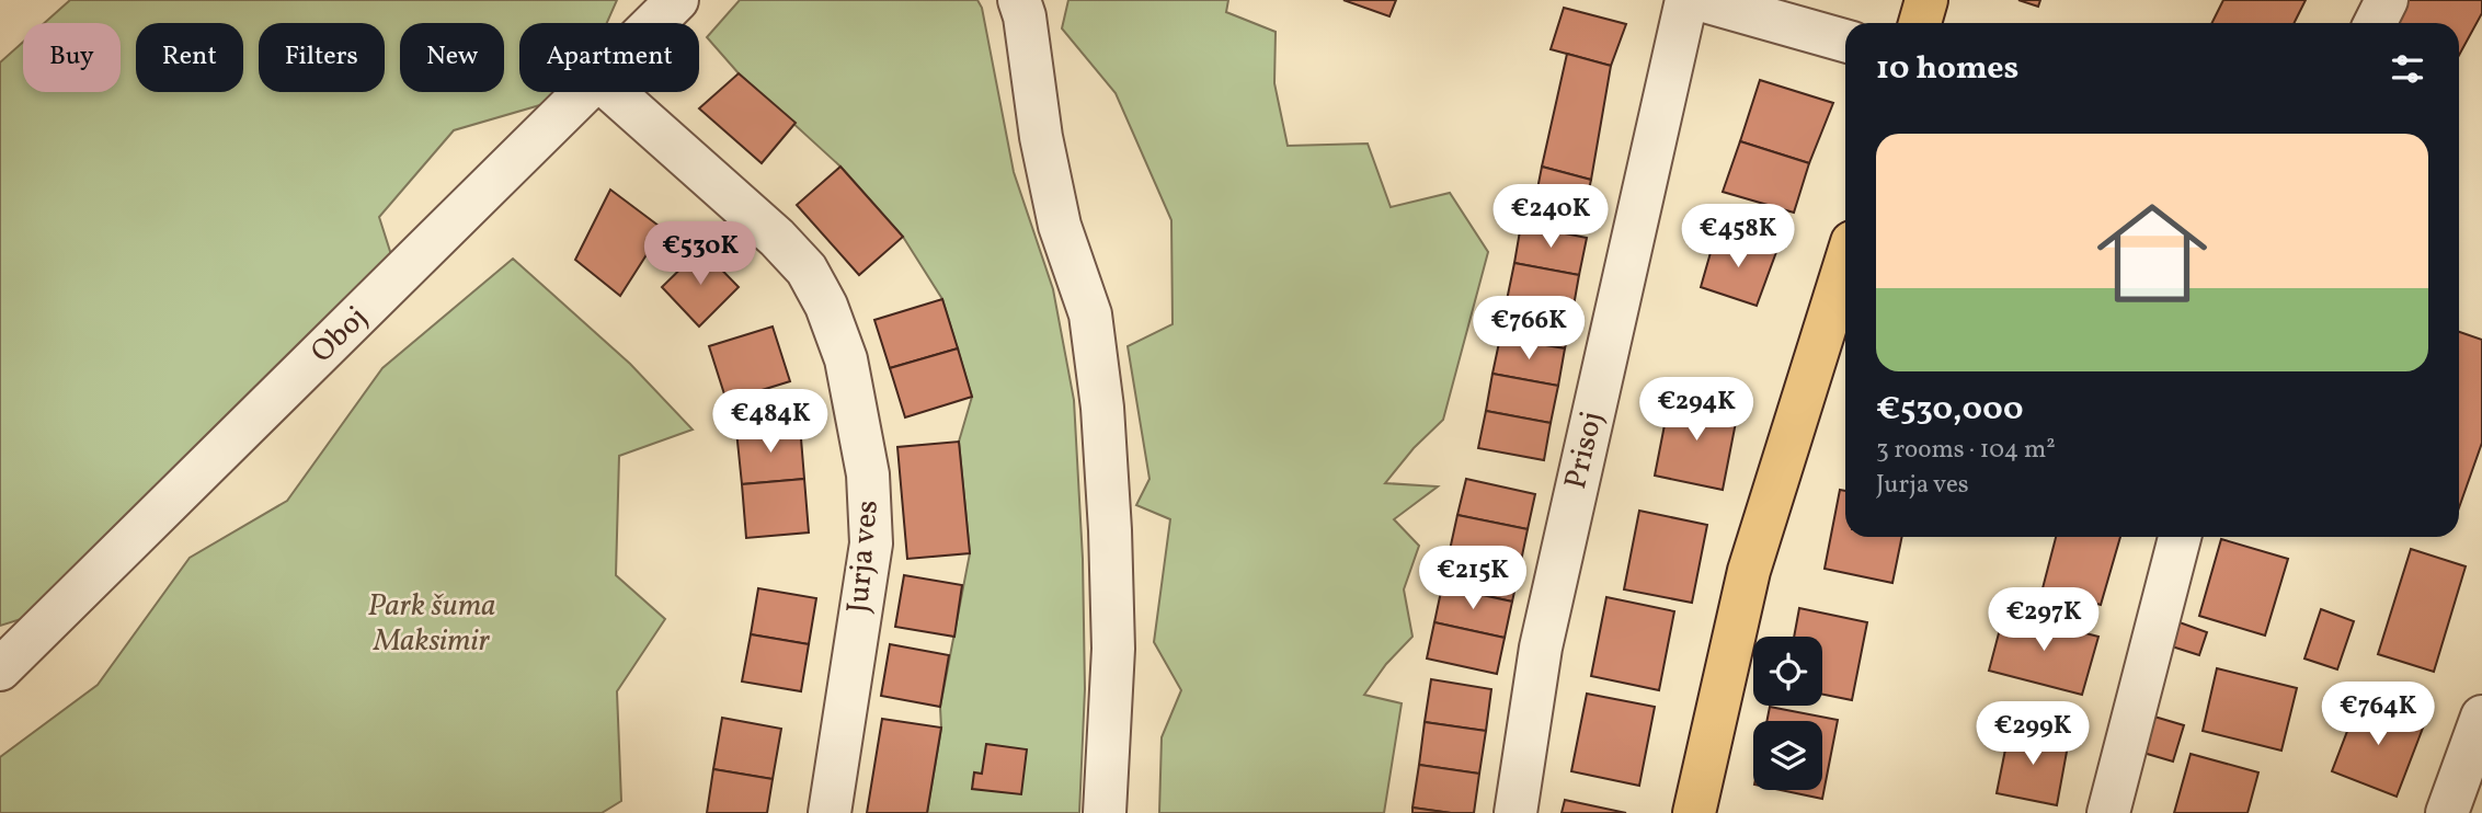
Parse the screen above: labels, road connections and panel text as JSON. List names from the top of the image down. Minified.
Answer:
{"streets":{"street":["Oboj","Prisoj","Jurja ves"]},"parks":["Park šuma Maksimir"],"page":{"chip":["Buy","Rent","Filters","New","Apartment"],"heading":"10 homes","list":[{"name":"€530,000","note":"3 rooms · 104 m² · Jurja ves"}],"price":["€240K","€458K","€530K","€766K","€294K","€484K","€215K","€297K","€764K","€299K"]}}
